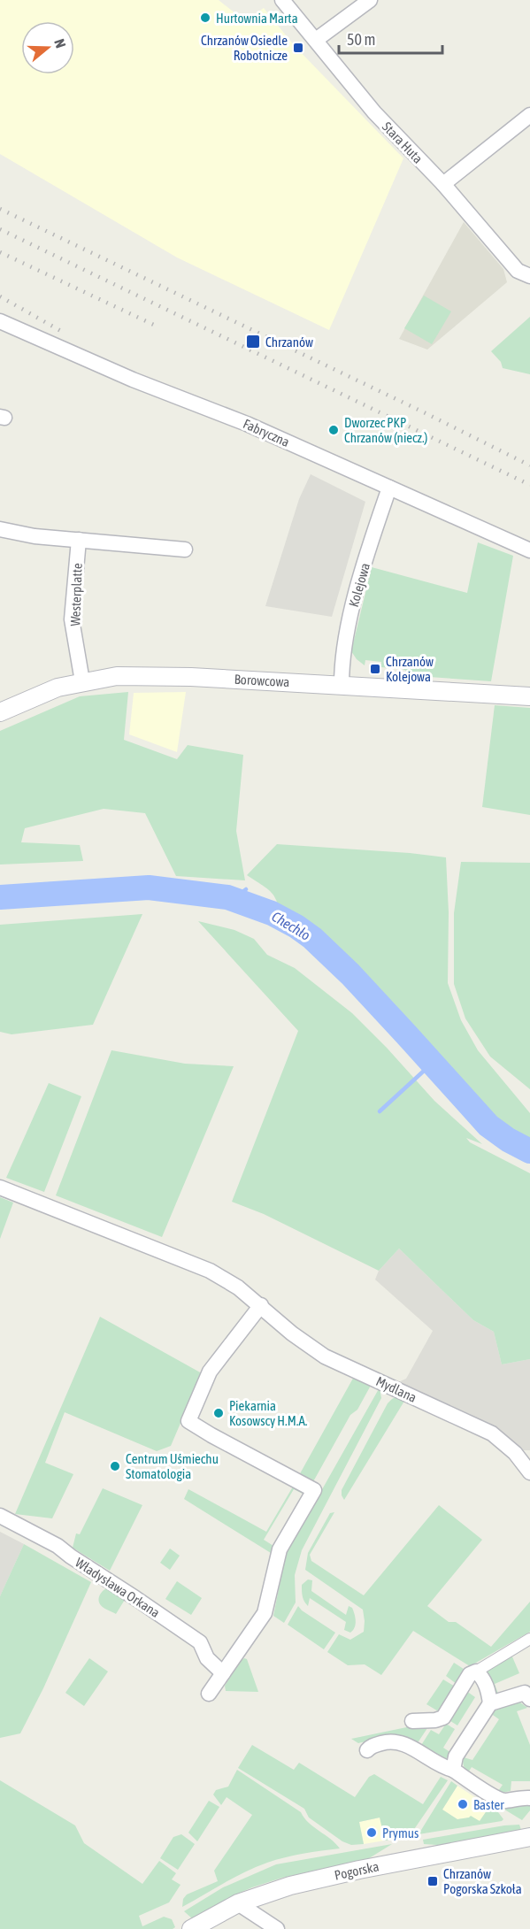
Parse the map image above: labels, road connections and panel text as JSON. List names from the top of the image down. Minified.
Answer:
{"streets":{"street":["Stara Huta","Fabryczna","Kolejowa","Westerplatte","Borowcowa","Mydlana","Władysława Orkana","Pogorska"]},"crossings":[["Fabryczna","Kolejowa"],["Kolejowa","Borowcowa"],["Westerplatte","Borowcowa"]],"water":["Chechło"],"places":{"other":["Hurtownia Marta","Dworzec PKP Chrzanów (niecz.)","Piekarnia Kosowscy H.M.A.","Centrum Uśmiechu Stomatologia","Baster","Prymus"],"transit":["Chrzanów Osiedle Robotnicze","Chrzanów","Chrzanów Kolejowa","Chrzanów Pogorska Szkoła"]},"scale_bar":"50 m","north":"right"}
